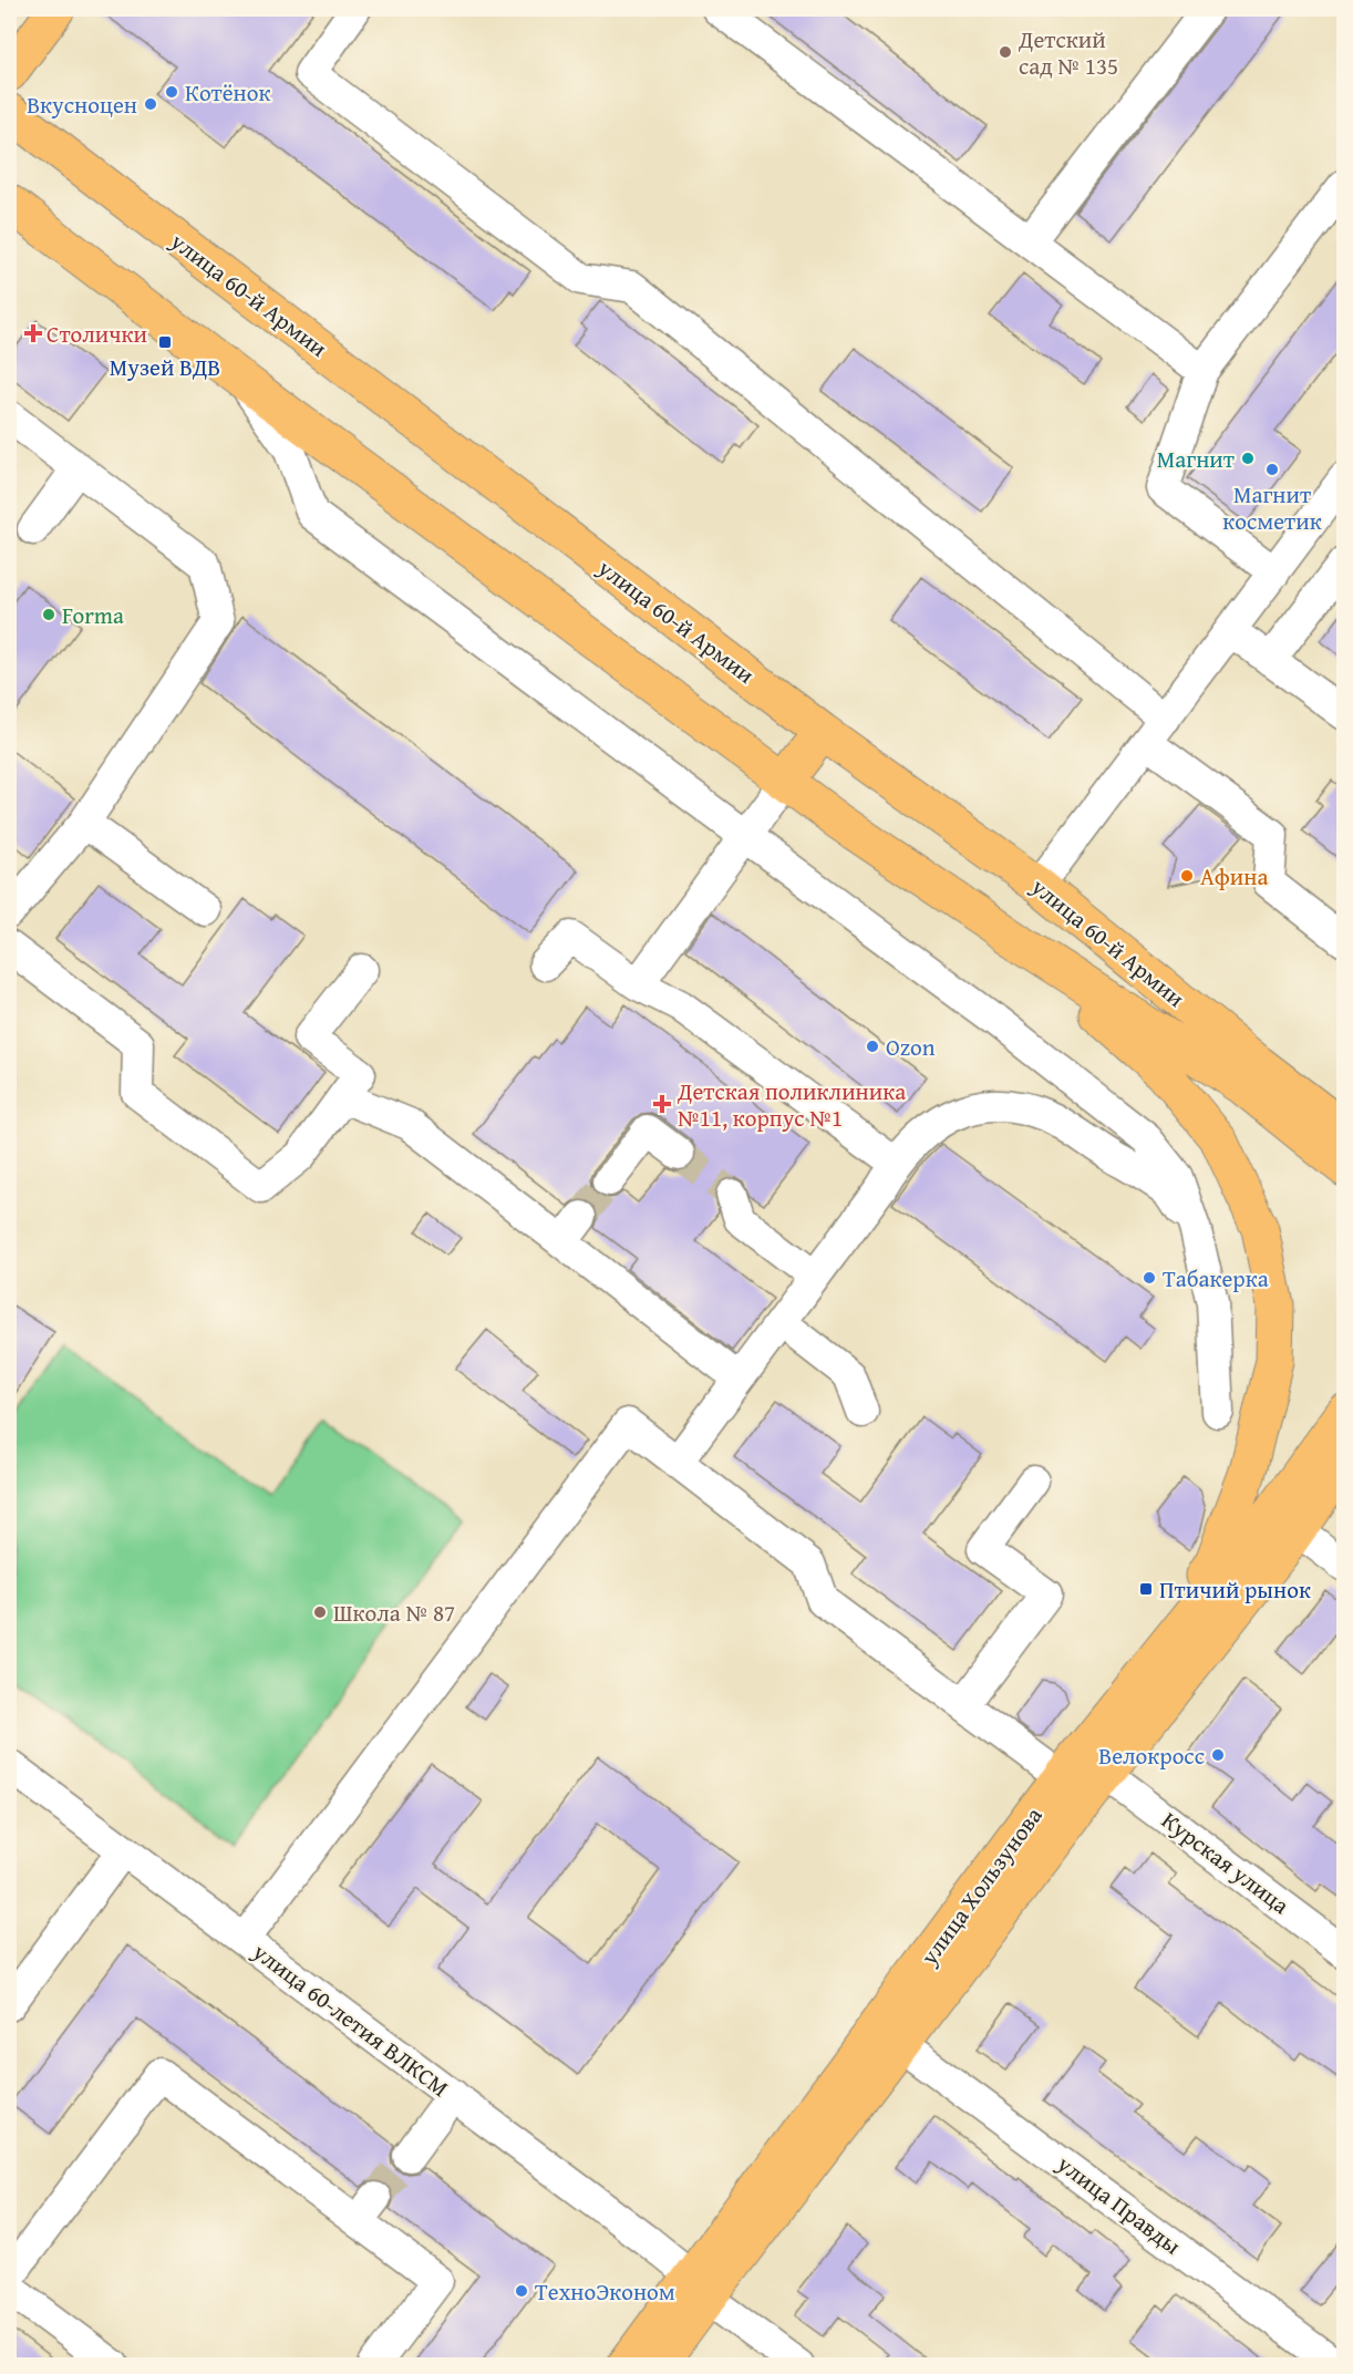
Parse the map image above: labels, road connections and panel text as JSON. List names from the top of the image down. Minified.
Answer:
{"streets":{"main road":["улица 60-й Армии","улица Хользунова"],"street":["Курская улица","улица 60-летия ВЛКСМ","улица Правды"]},"crossings":[["Курская улица","улица Хользунова"],["улица Хользунова","улица 60-летия ВЛКСМ"],["улица Хользунова","улица Правды"]],"places":{"other":["Детский сад № 135","Котёнок","Вкусноцен","Магнит","Магнит косметик","Forma","Афина","Ozon","Табакерка","Школа № 87","Велокросс","ТехноЭконом"],"health":["Столички","Детская поликлиника №11, корпус №1"],"transit":["Музей ВДВ","Птичий рынок"]}}
